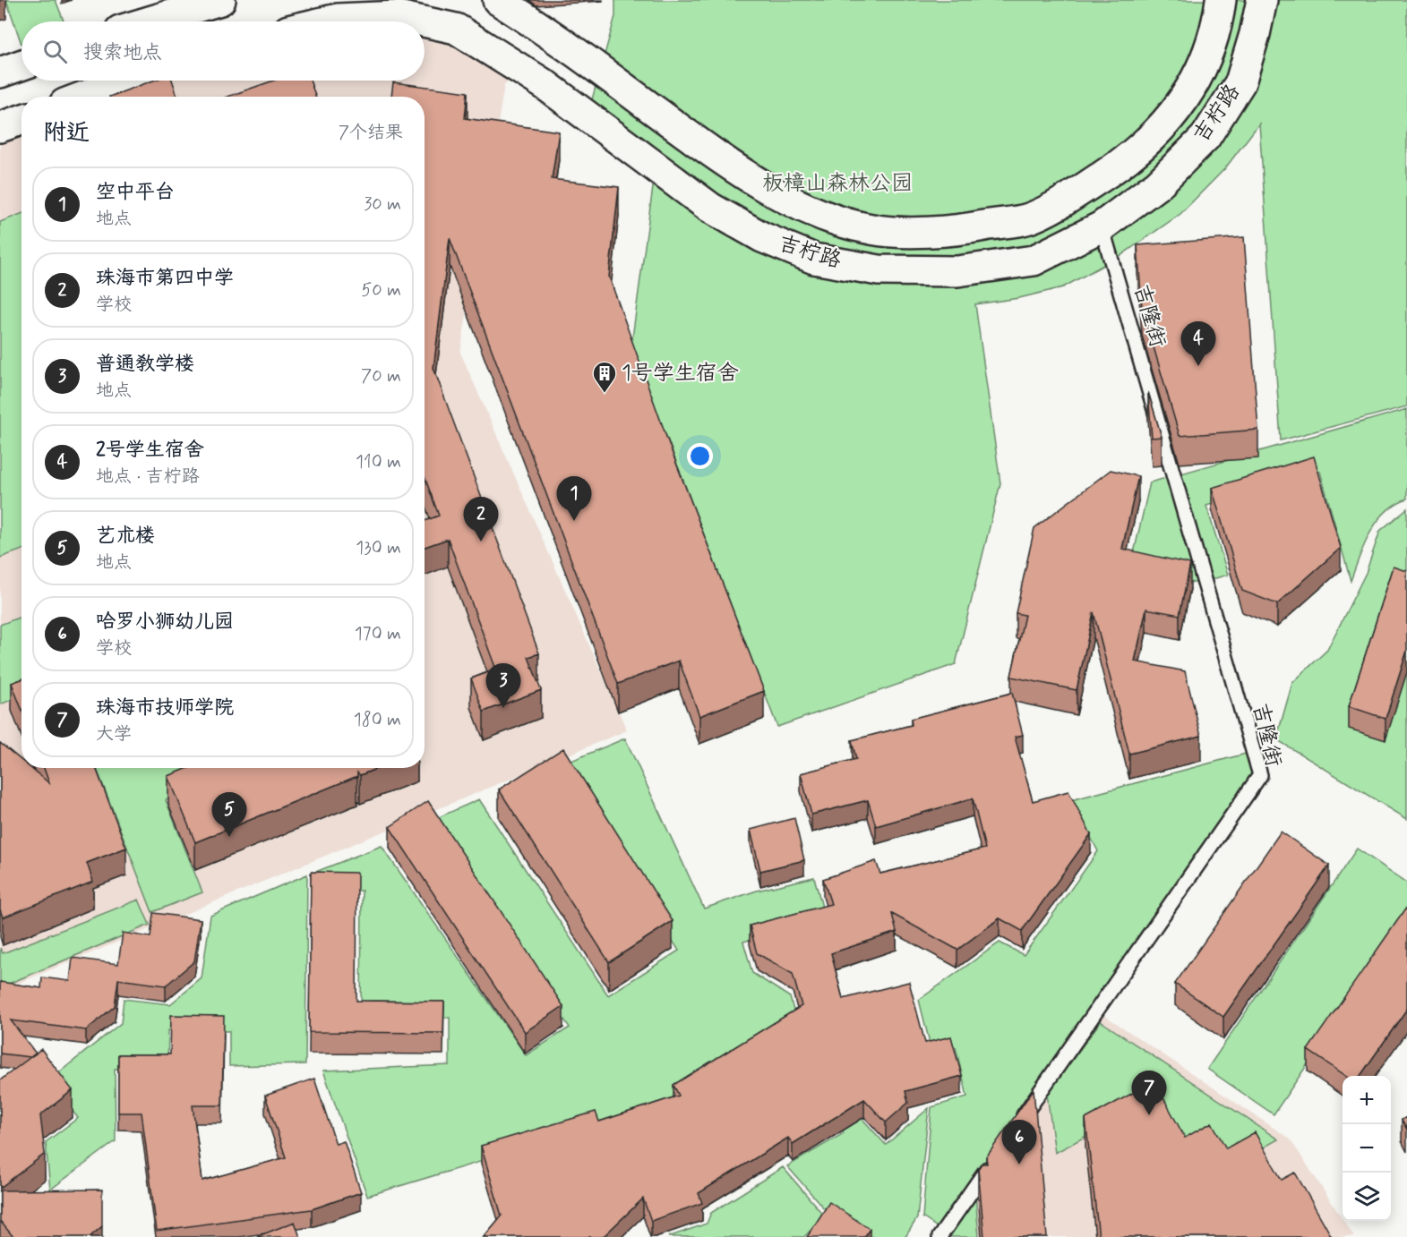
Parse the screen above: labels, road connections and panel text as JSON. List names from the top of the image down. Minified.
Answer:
{"streets":{"main road":["吉柠路"],"lane":["吉隆街"]},"crossings":[["吉柠路","吉隆街"]],"parks":["板樟山森林公园"],"places":{"building":["1号学生宿舍"]},"page":{"search":"搜索地点","heading":["附近","7个结果"],"list":[{"mark":"1","name":"空中平台","note":"地点","value":"30 m"},{"mark":"2","name":"珠海市第四中学","note":"学校","value":"50 m"},{"mark":"3","name":"普通教学楼","note":"地点","value":"70 m"},{"mark":"4","name":"2号学生宿舍","note":"地点 · 吉柠路","value":"110 m"},{"mark":"5","name":"艺术楼","note":"地点","value":"130 m"},{"mark":"6","name":"哈罗小狮幼儿园","note":"学校","value":"170 m"},{"mark":"7","name":"珠海市技师学院","note":"大学","value":"180 m"}],"pins":["4","1","2","3","5","7","6"],"map_buttons":["+","−"]}}
